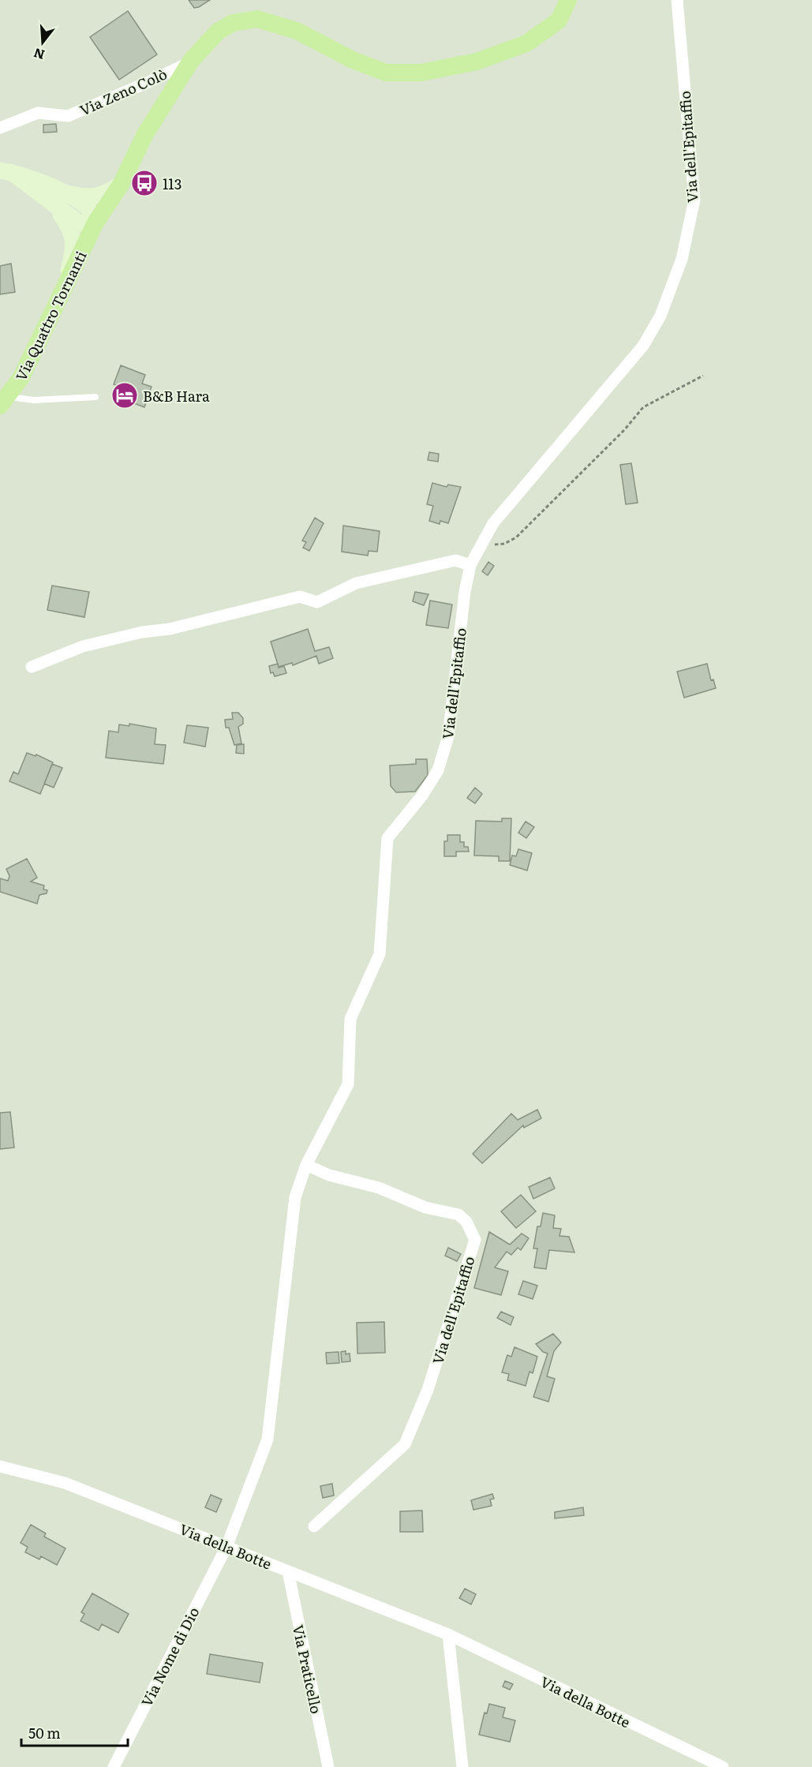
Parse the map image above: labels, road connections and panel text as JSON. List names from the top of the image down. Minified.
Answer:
{"streets":{"main road":["Via Quattro Tornanti"],"street":["Via Zeno Colò","Via dell'Epitaffio","Via della Botte","Via Nome di Dio","Via Praticello"]},"crossings":[["Via Zeno Colò","Via Quattro Tornanti"],["Via dell'Epitaffio","Via della Botte"],["Via dell'Epitaffio","Via Nome di Dio"],["Via della Botte","Via Nome di Dio"],["Via della Botte","Via Praticello"]],"places":{"bus stop":["113"],"hotel":["B&B Hara"]},"scale_bar":"50 m","north":"bottom"}
